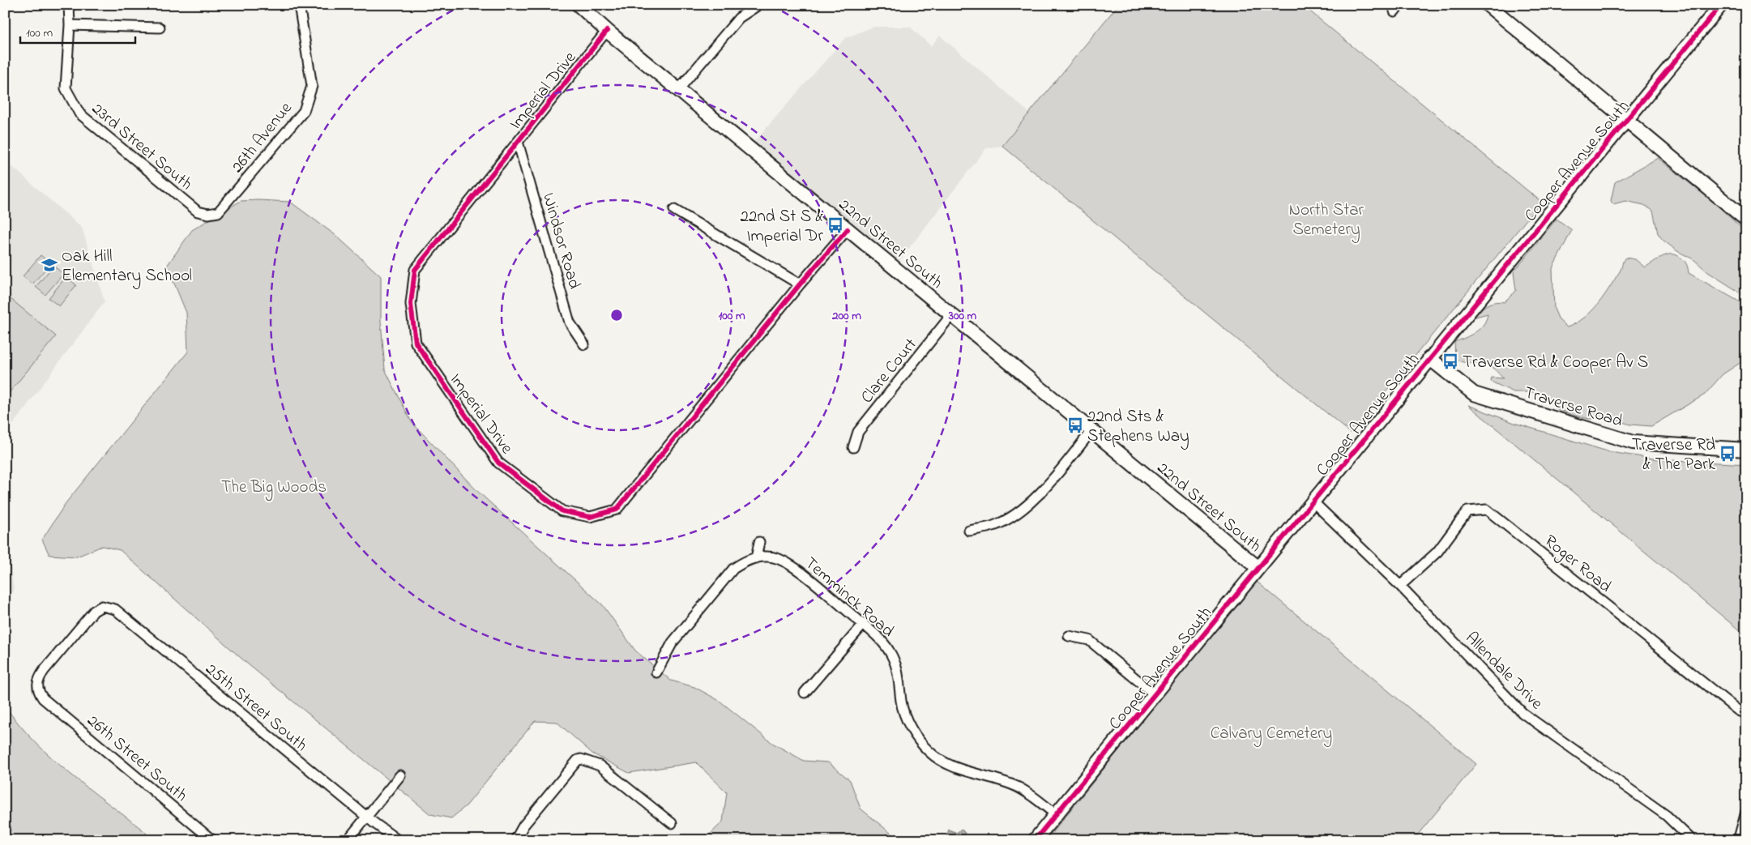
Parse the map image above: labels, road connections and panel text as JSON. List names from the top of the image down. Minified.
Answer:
{"streets":{"street":["Imperial Drive","26th Avenue","23rd Street South","Cooper Avenue South","Windsor Road","22nd Street South","Clare Court","Traverse Road","Roger Road","Temminck Road","Allendale Drive","25th Street South","26th Street South"]},"crossings":[["Imperial Drive","Windsor Road"],["Imperial Drive","22nd Street South"],["26th Avenue","23rd Street South"],["Cooper Avenue South","22nd Street South"],["Cooper Avenue South","Traverse Road"],["Cooper Avenue South","Temminck Road"],["Cooper Avenue South","Allendale Drive"],["22nd Street South","Clare Court"],["Roger Road","Allendale Drive"],["25th Street South","26th Street South"]],"parks":["North Star Semetery","The Big Woods","Calvary Cemetery"],"places":{"bus stop":["22nd St S & Imperial Dr","Traverse Rd & Cooper Av S","22nd Sts & Stephens Way","Traverse Rd & The Park"],"school or university":["Oak Hill Elementary School"]},"scale_bar":"100 m","rings":["100 m","200 m","300 m"]}
